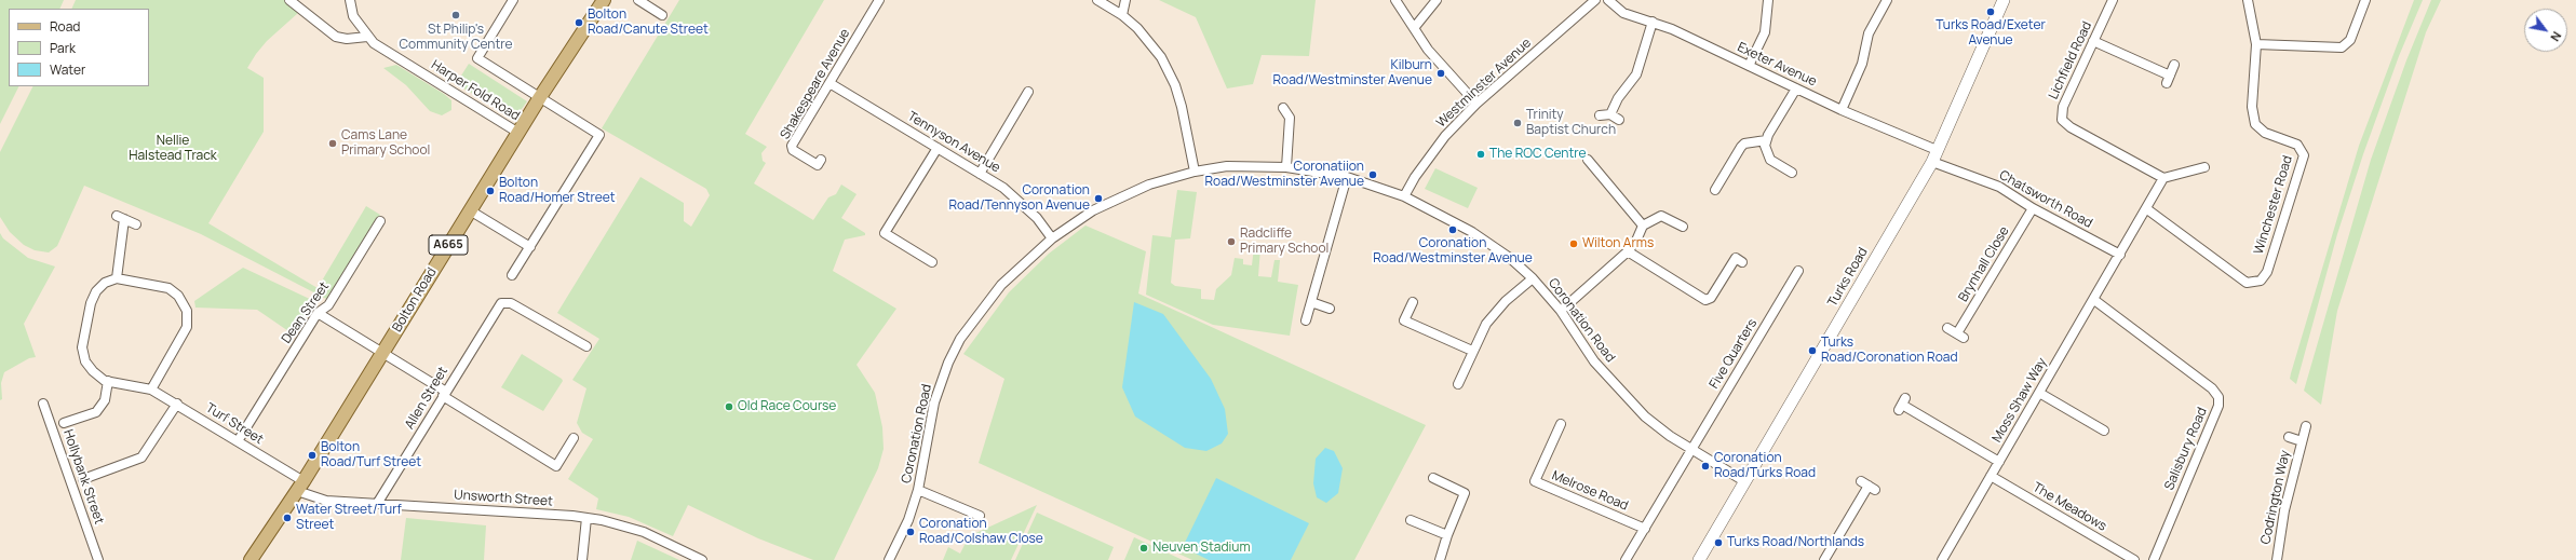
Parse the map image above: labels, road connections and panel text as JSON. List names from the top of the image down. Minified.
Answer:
{"streets":{"main road":["A665","Bolton Road"],"street":["Lichfield Road","Exeter Avenue","Westminster Avenue","Shakespeare Avenue","Harper Fold Road","Tennyson Avenue","Chatsworth Road","Winchester Road","Brynhall Close","Turks Road","Dean Street","Coronation Road","Five Quarters","Allen Street","Moss Shaw Way","Turf Street","Salisbury Road","Hollybank Street","Melrose Road","Codrington Way","Unsworth Street","The Meadows"]},"crossings":[["Lichfield Road","Moss Shaw Way"],["Exeter Avenue","Turks Road"],["Westminster Avenue","Coronation Road"],["Shakespeare Avenue","Tennyson Avenue"],["Harper Fold Road","Bolton Road"],["Tennyson Avenue","Coronation Road"],["Chatsworth Road","Brynhall Close"],["Chatsworth Road","Turks Road"],["Chatsworth Road","Moss Shaw Way"],["Winchester Road","Moss Shaw Way"],["A665","Bolton Road"],["A665","Turf Street"],["A665","Unsworth Street"],["Turks Road","Coronation Road"],["Bolton Road","Turf Street"],["Bolton Road","Unsworth Street"],["Dean Street","Turf Street"],["Coronation Road","Five Quarters"],["Five Quarters","Melrose Road"],["Allen Street","Unsworth Street"],["Moss Shaw Way","Salisbury Road"],["Moss Shaw Way","The Meadows"],["Turf Street","Unsworth Street"]],"parks":["Nellie Halstead Track"],"places":["Turks Road/Exeter Avenue","St Philip's Community Centre","Bolton Road/Canute Street","Kilburn Road/Westminster Avenue","Trinity Baptist Church","Cams Lane Primary School","The ROC Centre","Coronatiion Road/Westminster Avenue","Bolton Road/Homer Street","Coronation Road/Tennyson Avenue","Coronation Road/Westminster Avenue","Radcliffe Primary School","Wilton Arms","Turks Road/Coronation Road","Old Race Course","Bolton Road/Turf Street","Coronation Road/Turks Road","Water Street/Turf Street","Coronation Road/Colshaw Close","Turks Road/Northlands","Neuven Stadium"],"legend":["Road","Park","Water"],"north":"bottom right"}
